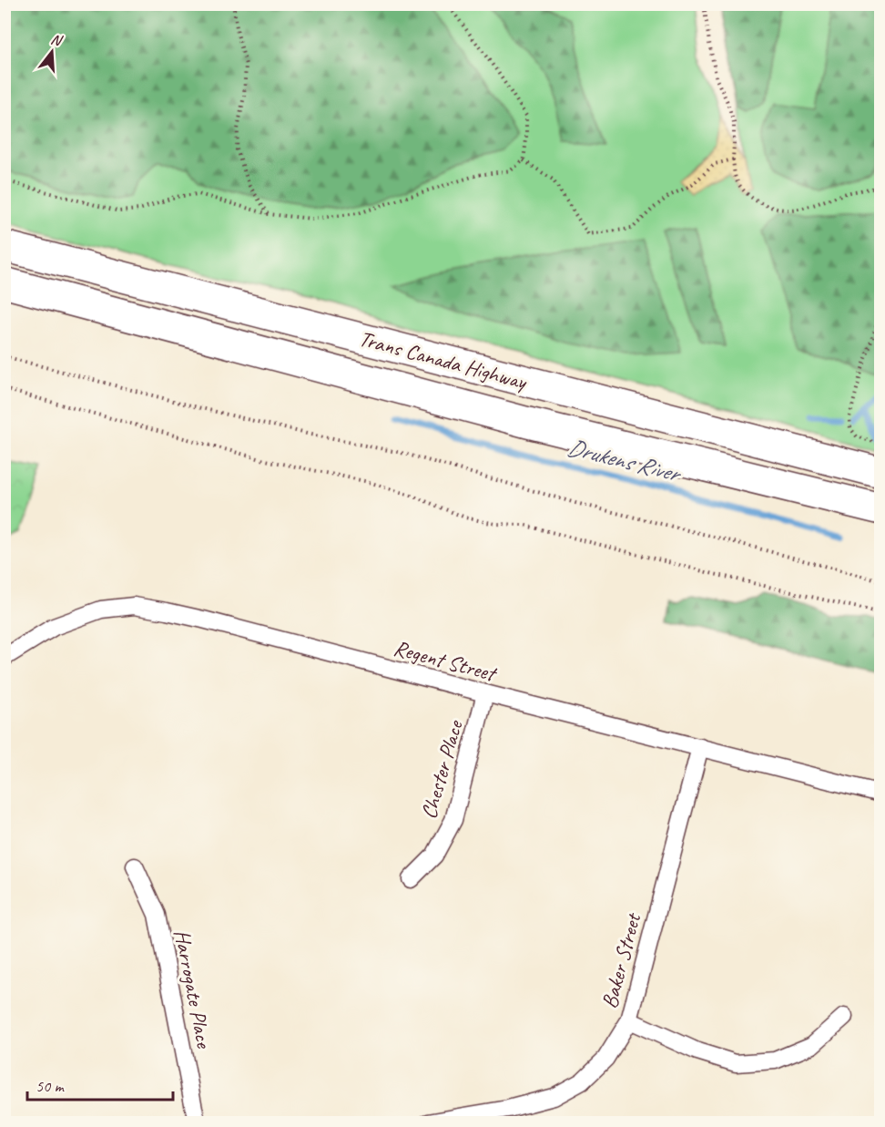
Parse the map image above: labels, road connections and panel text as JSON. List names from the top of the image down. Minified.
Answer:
{"streets":{"highway":["Trans Canada Highway"],"street":["Regent Street","Chester Place","Baker Street","Harrogate Place"]},"crossings":[["Regent Street","Chester Place"],["Regent Street","Baker Street"]],"water":["Drukens River"],"scale_bar":"50 m","north":"top"}
